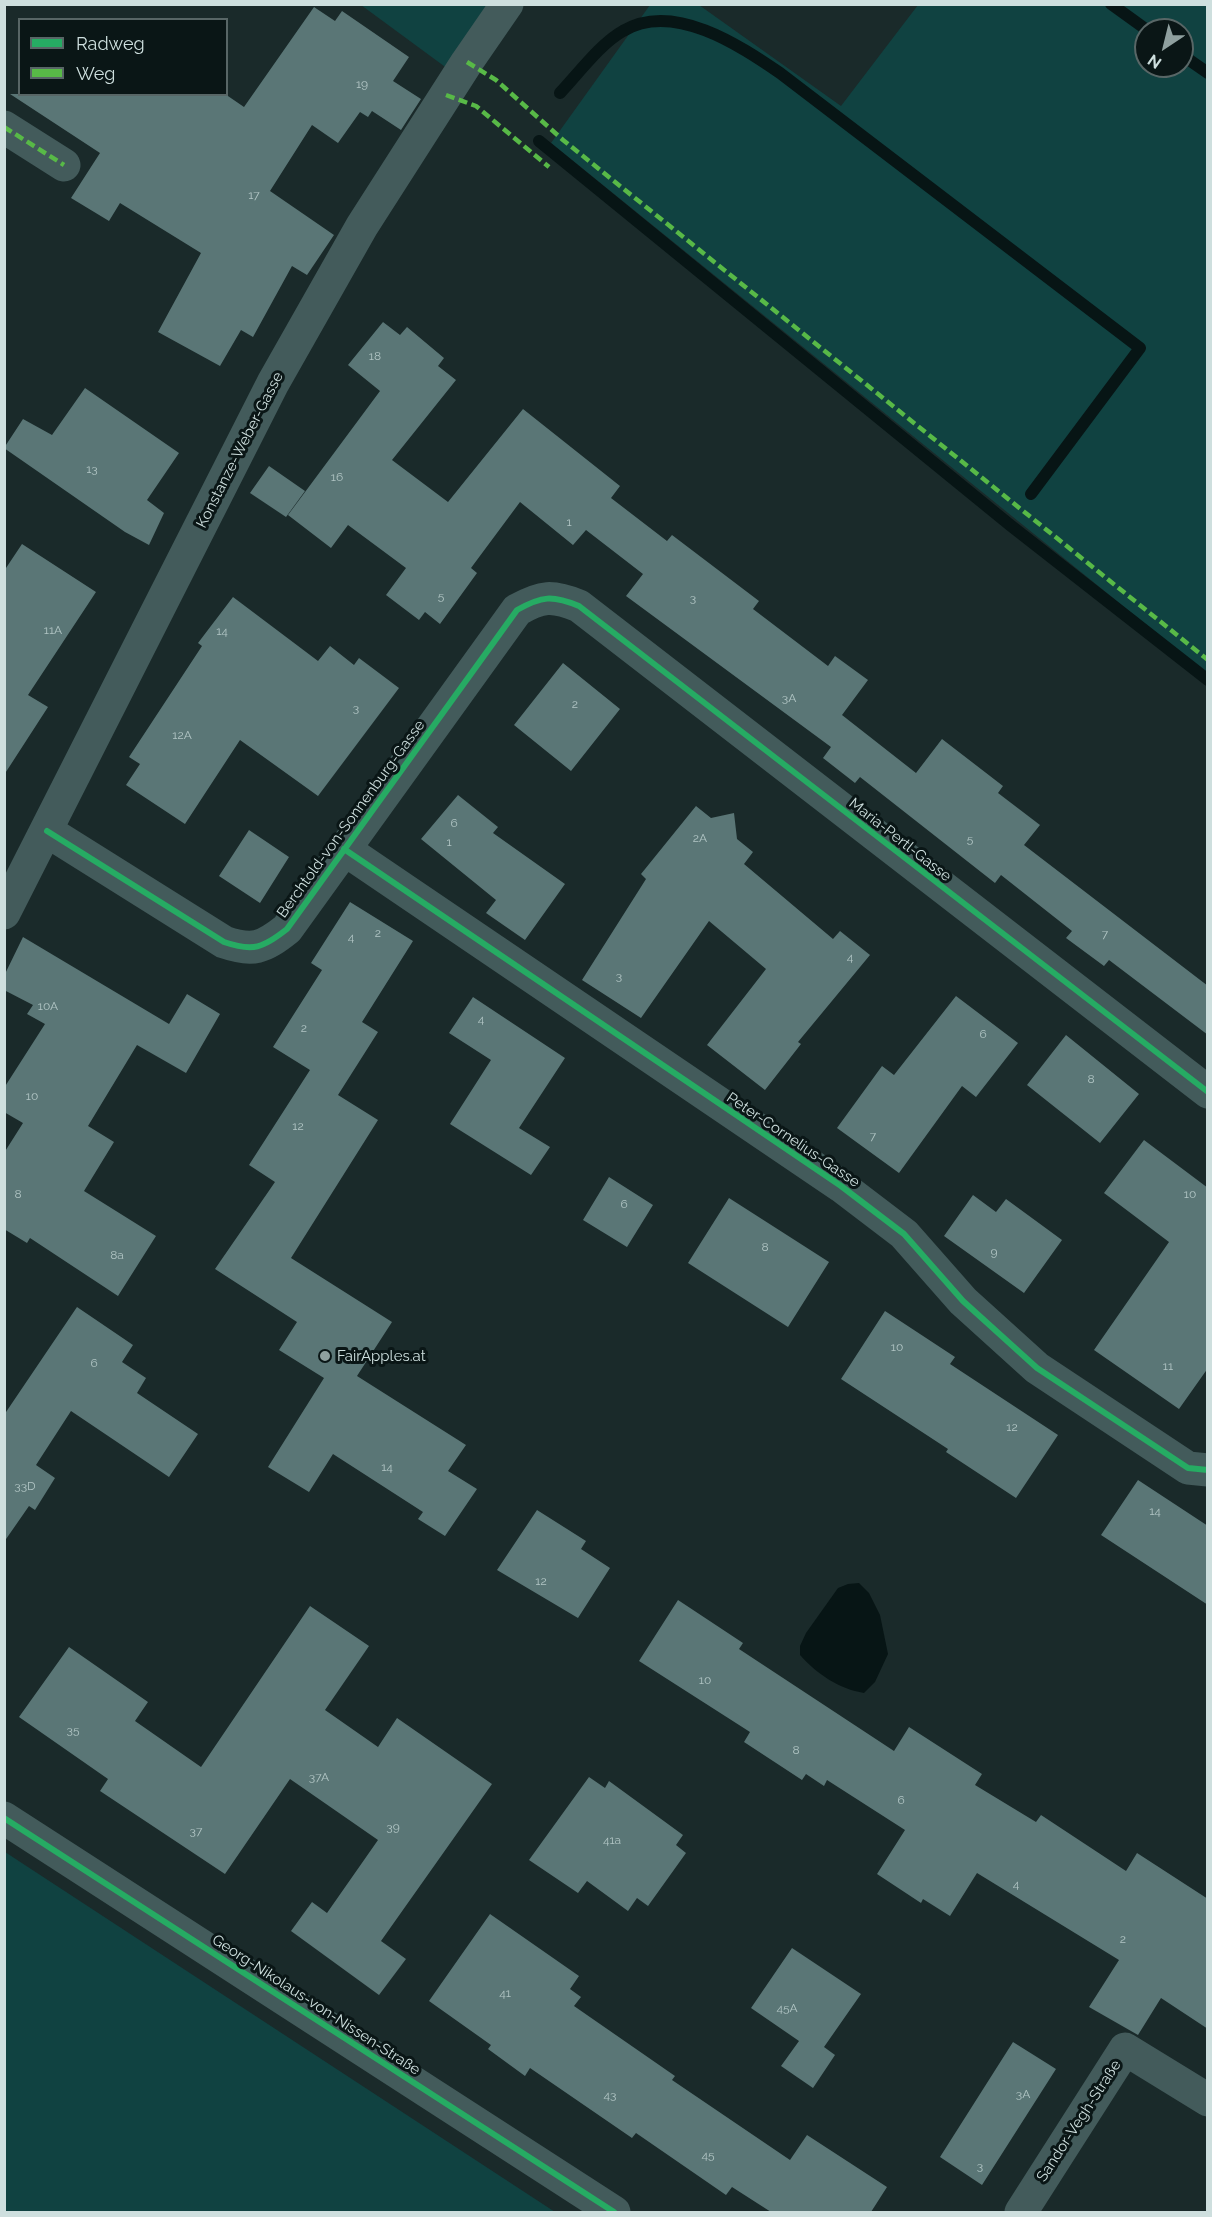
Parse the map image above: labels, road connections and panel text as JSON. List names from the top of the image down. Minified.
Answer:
{"streets":{"street":["Konstanze-Weber-Gasse","Berchtold-von-Sonnenburg-Gasse","Maria-Pertl-Gasse","Peter-Cornelius-Gasse","Georg-Nikolaus-von-Nissen-Straße","Sandor-Vegh-Straße"]},"crossings":[["Konstanze-Weber-Gasse","Berchtold-von-Sonnenburg-Gasse"],["Berchtold-von-Sonnenburg-Gasse","Maria-Pertl-Gasse"],["Berchtold-von-Sonnenburg-Gasse","Peter-Cornelius-Gasse"]],"places":["FairApples.at"],"house_numbers":["19","17","18","13","16","1","5","3","11A","14","3A","2","3","12A","6","2A","5","1","2","7","4","4","3","10A","4","2","6","8","10","12","7","8","10","6","8","9","8a","10","6","11","12","14","33D","14","12","10","35","8","37A","6","39","37","41a","4","2","41","45A","3A","43","45","3"],"legend":["Radweg","Weg"],"north":"bottom left"}
